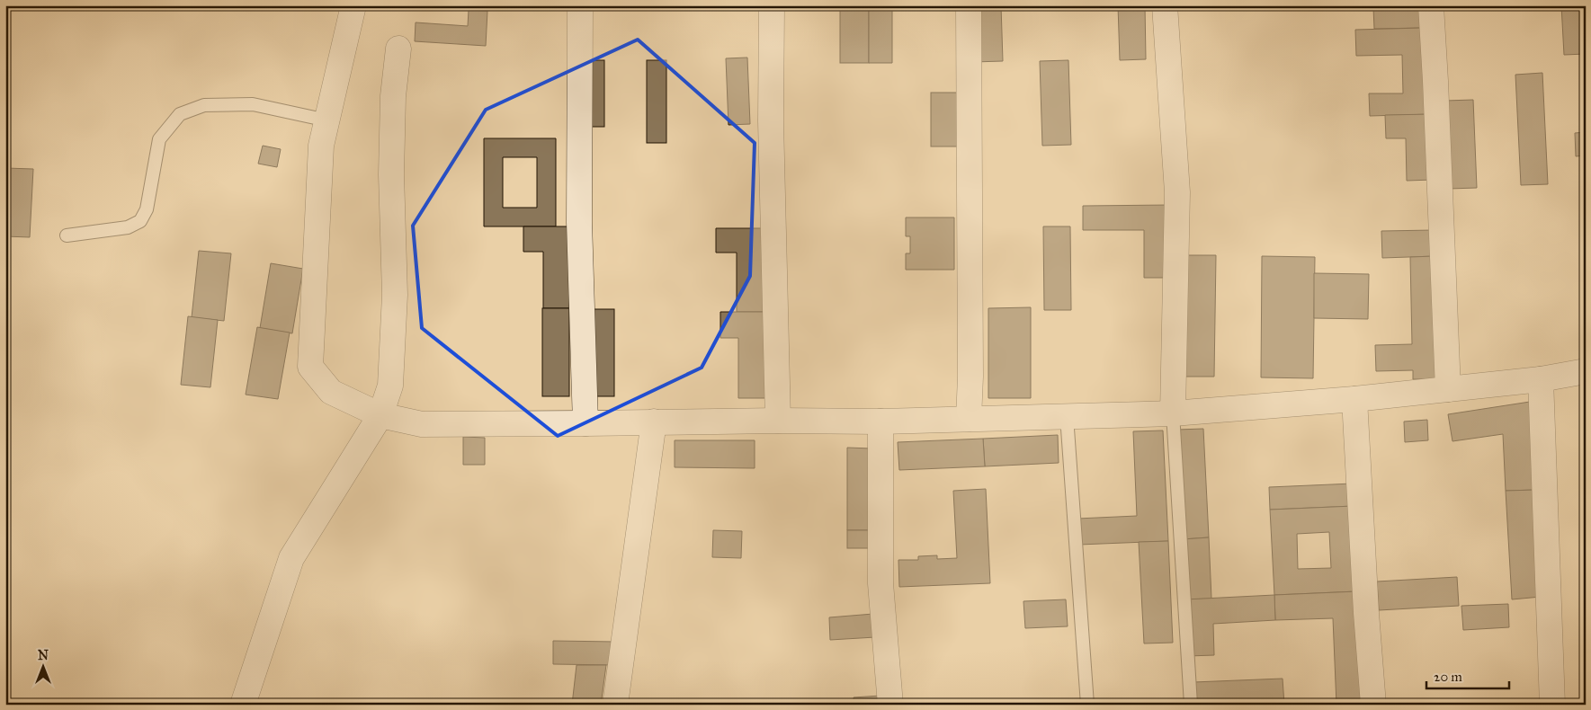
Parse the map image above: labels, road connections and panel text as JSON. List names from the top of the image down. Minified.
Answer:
{"scale_bar":"20 m","north":"top"}
